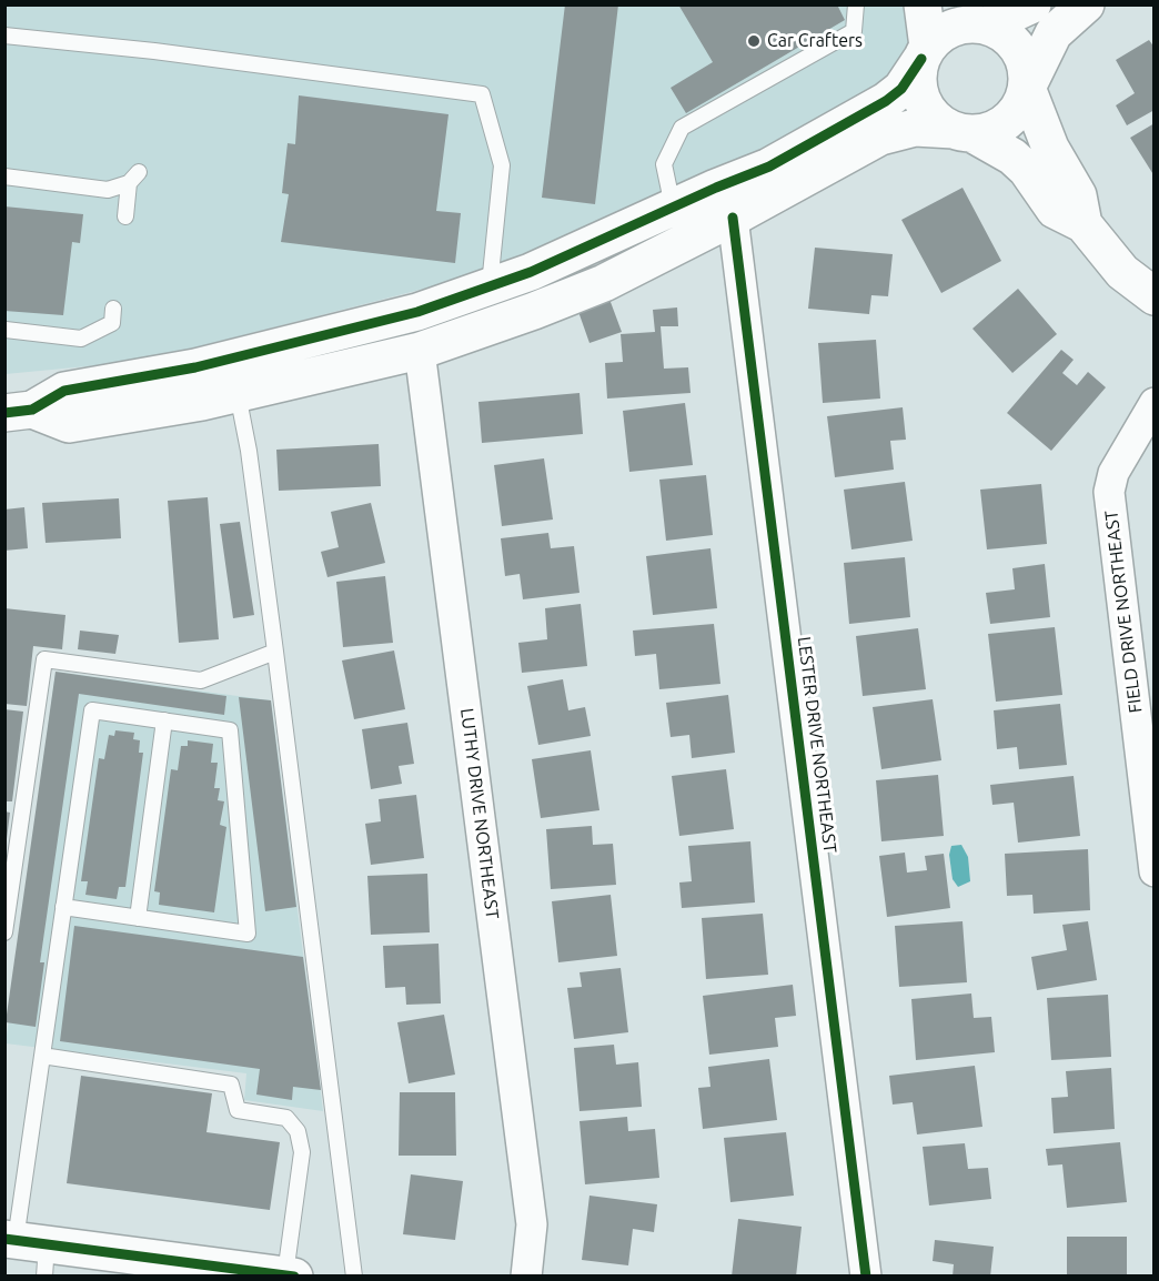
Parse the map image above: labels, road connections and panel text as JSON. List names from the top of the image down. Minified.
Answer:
{"streets":{"street":["FIELD DRIVE NORTHEAST","LESTER DRIVE NORTHEAST","LUTHY DRIVE NORTHEAST"]},"places":["Car Crafters"]}
